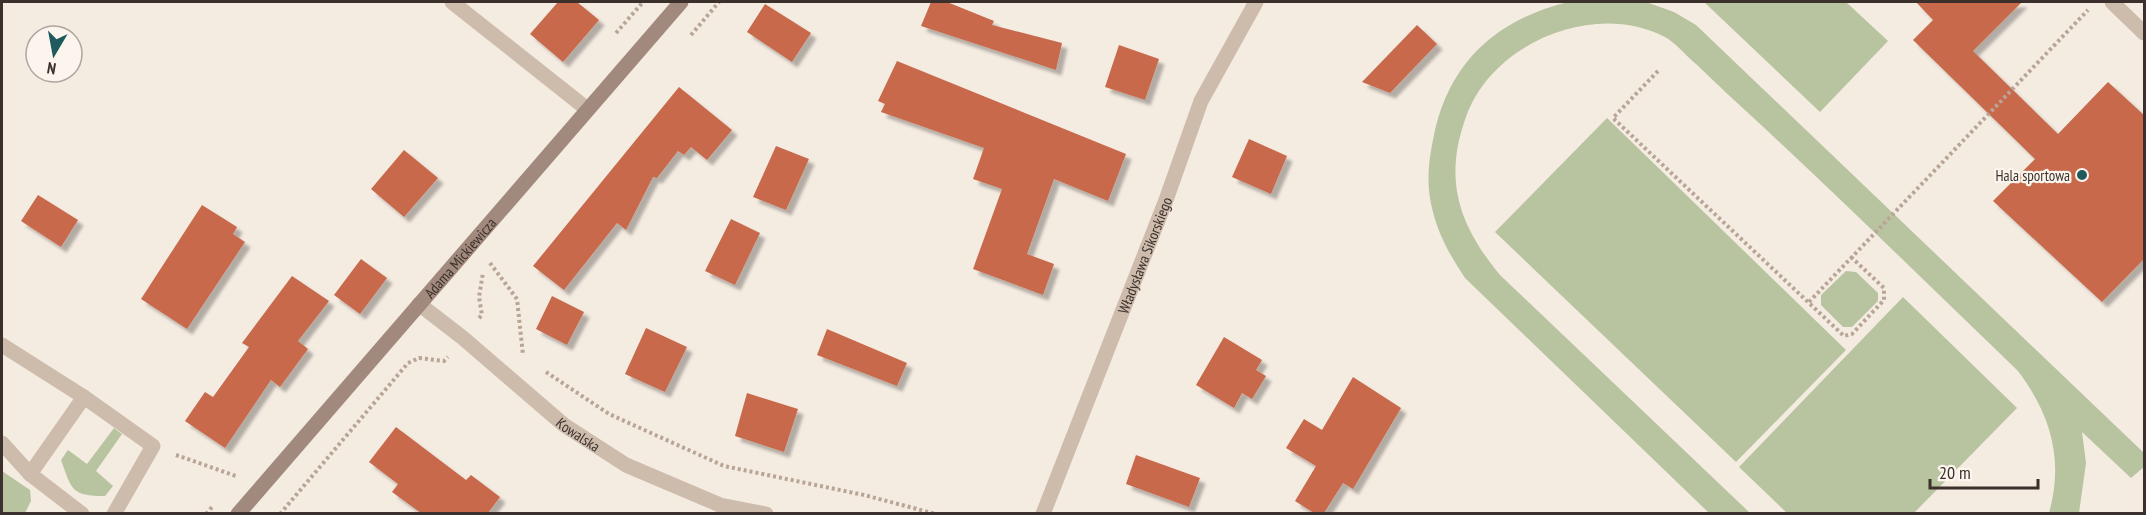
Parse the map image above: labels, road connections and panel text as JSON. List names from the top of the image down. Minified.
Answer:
{"streets":{"main road":["Adama Mickiewicza"],"street":["Władysława Sikorskiego","Kowalska"]},"crossings":[["Adama Mickiewicza","Kowalska"]],"places":["Hala sportowa"],"scale_bar":"20 m","north":"bottom"}
